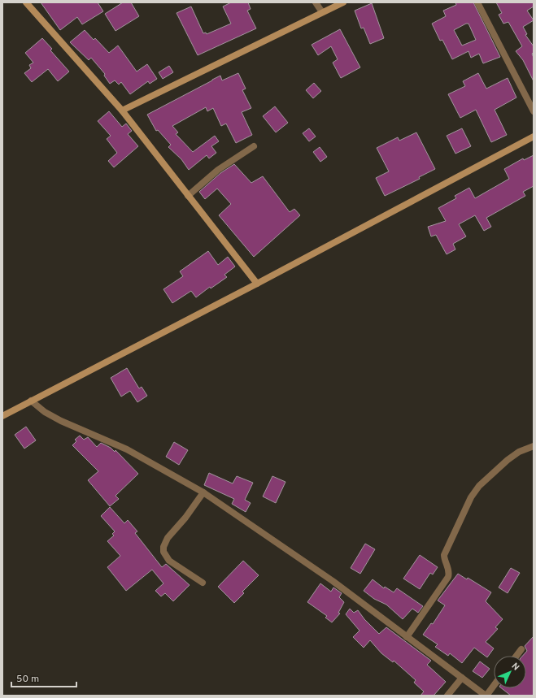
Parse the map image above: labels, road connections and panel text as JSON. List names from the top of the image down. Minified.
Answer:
{"scale_bar":"50 m","north":"top right"}
